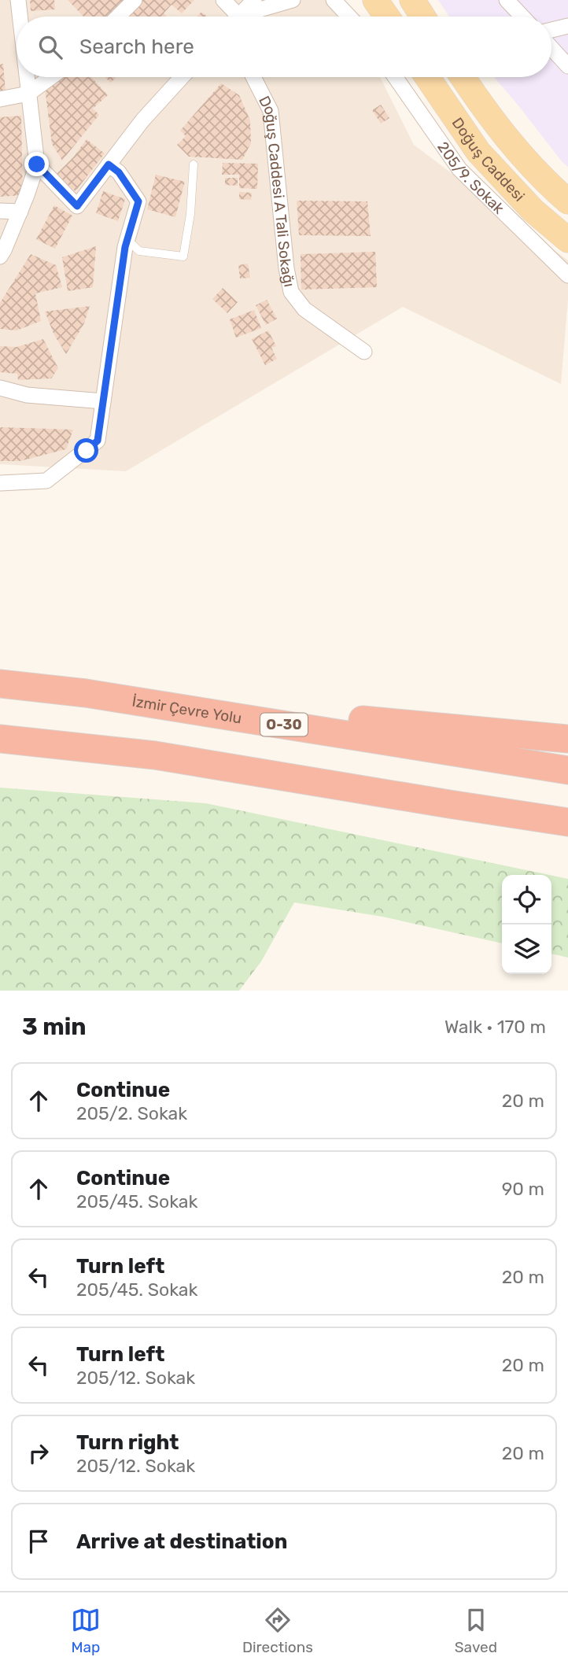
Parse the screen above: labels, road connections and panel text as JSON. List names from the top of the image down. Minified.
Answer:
{"streets":{"highway":["İzmir Çevre Yolu","O-30"],"main road":["Doğuş Caddesi"],"street":["205/9. Sokak","Doğuş Caddesi A Tali Sokağı"]},"page":{"search":"Search here","heading":["3 min","Walk · 170 m"],"list":[["Continue","205/2. Sokak","20 m"],["Continue","205/45. Sokak","90 m"],["Turn left","205/45. Sokak","20 m"],["Turn left","205/12. Sokak","20 m"],["Turn right","205/12. Sokak","20 m"],"Arrive at destination"],"nav":["Map","Directions","Saved"]}}
